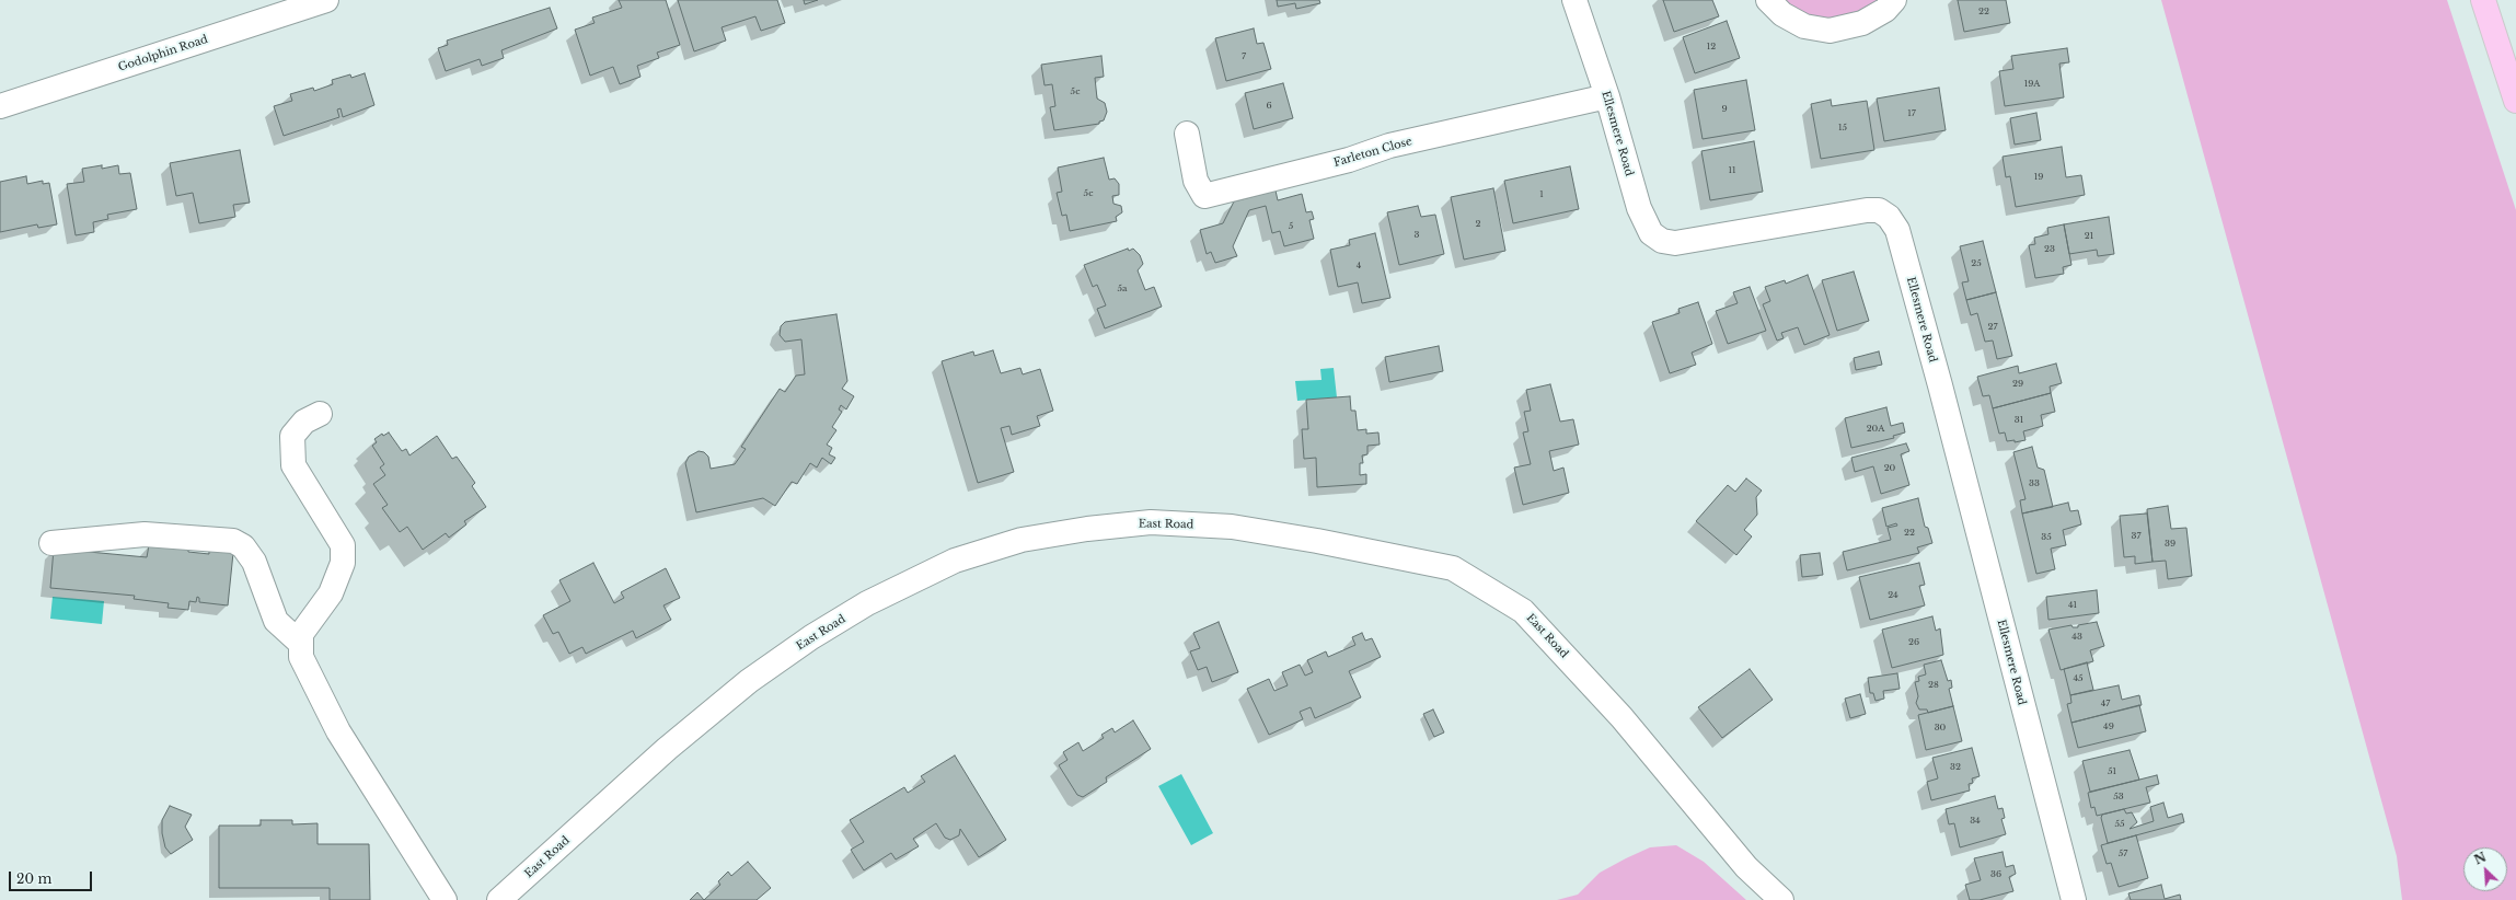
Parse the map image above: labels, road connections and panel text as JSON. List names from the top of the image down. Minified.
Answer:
{"streets":{"street":["Godolphin Road","Ellesmere Road","Farleton Close","East Road"]},"crossings":[["Ellesmere Road","Farleton Close"]],"house_numbers":["22","12","7","19A","5c","6","9","17","15","11","19","5c","1","2","5","3","21","23","25","4","5a","27","29","31","20A","20","33","22","37","35","39","24","41","43","26","45","28","47","49","30","32","51","53","34","55","57","36"],"scale_bar":"20 m","north":"top left"}
